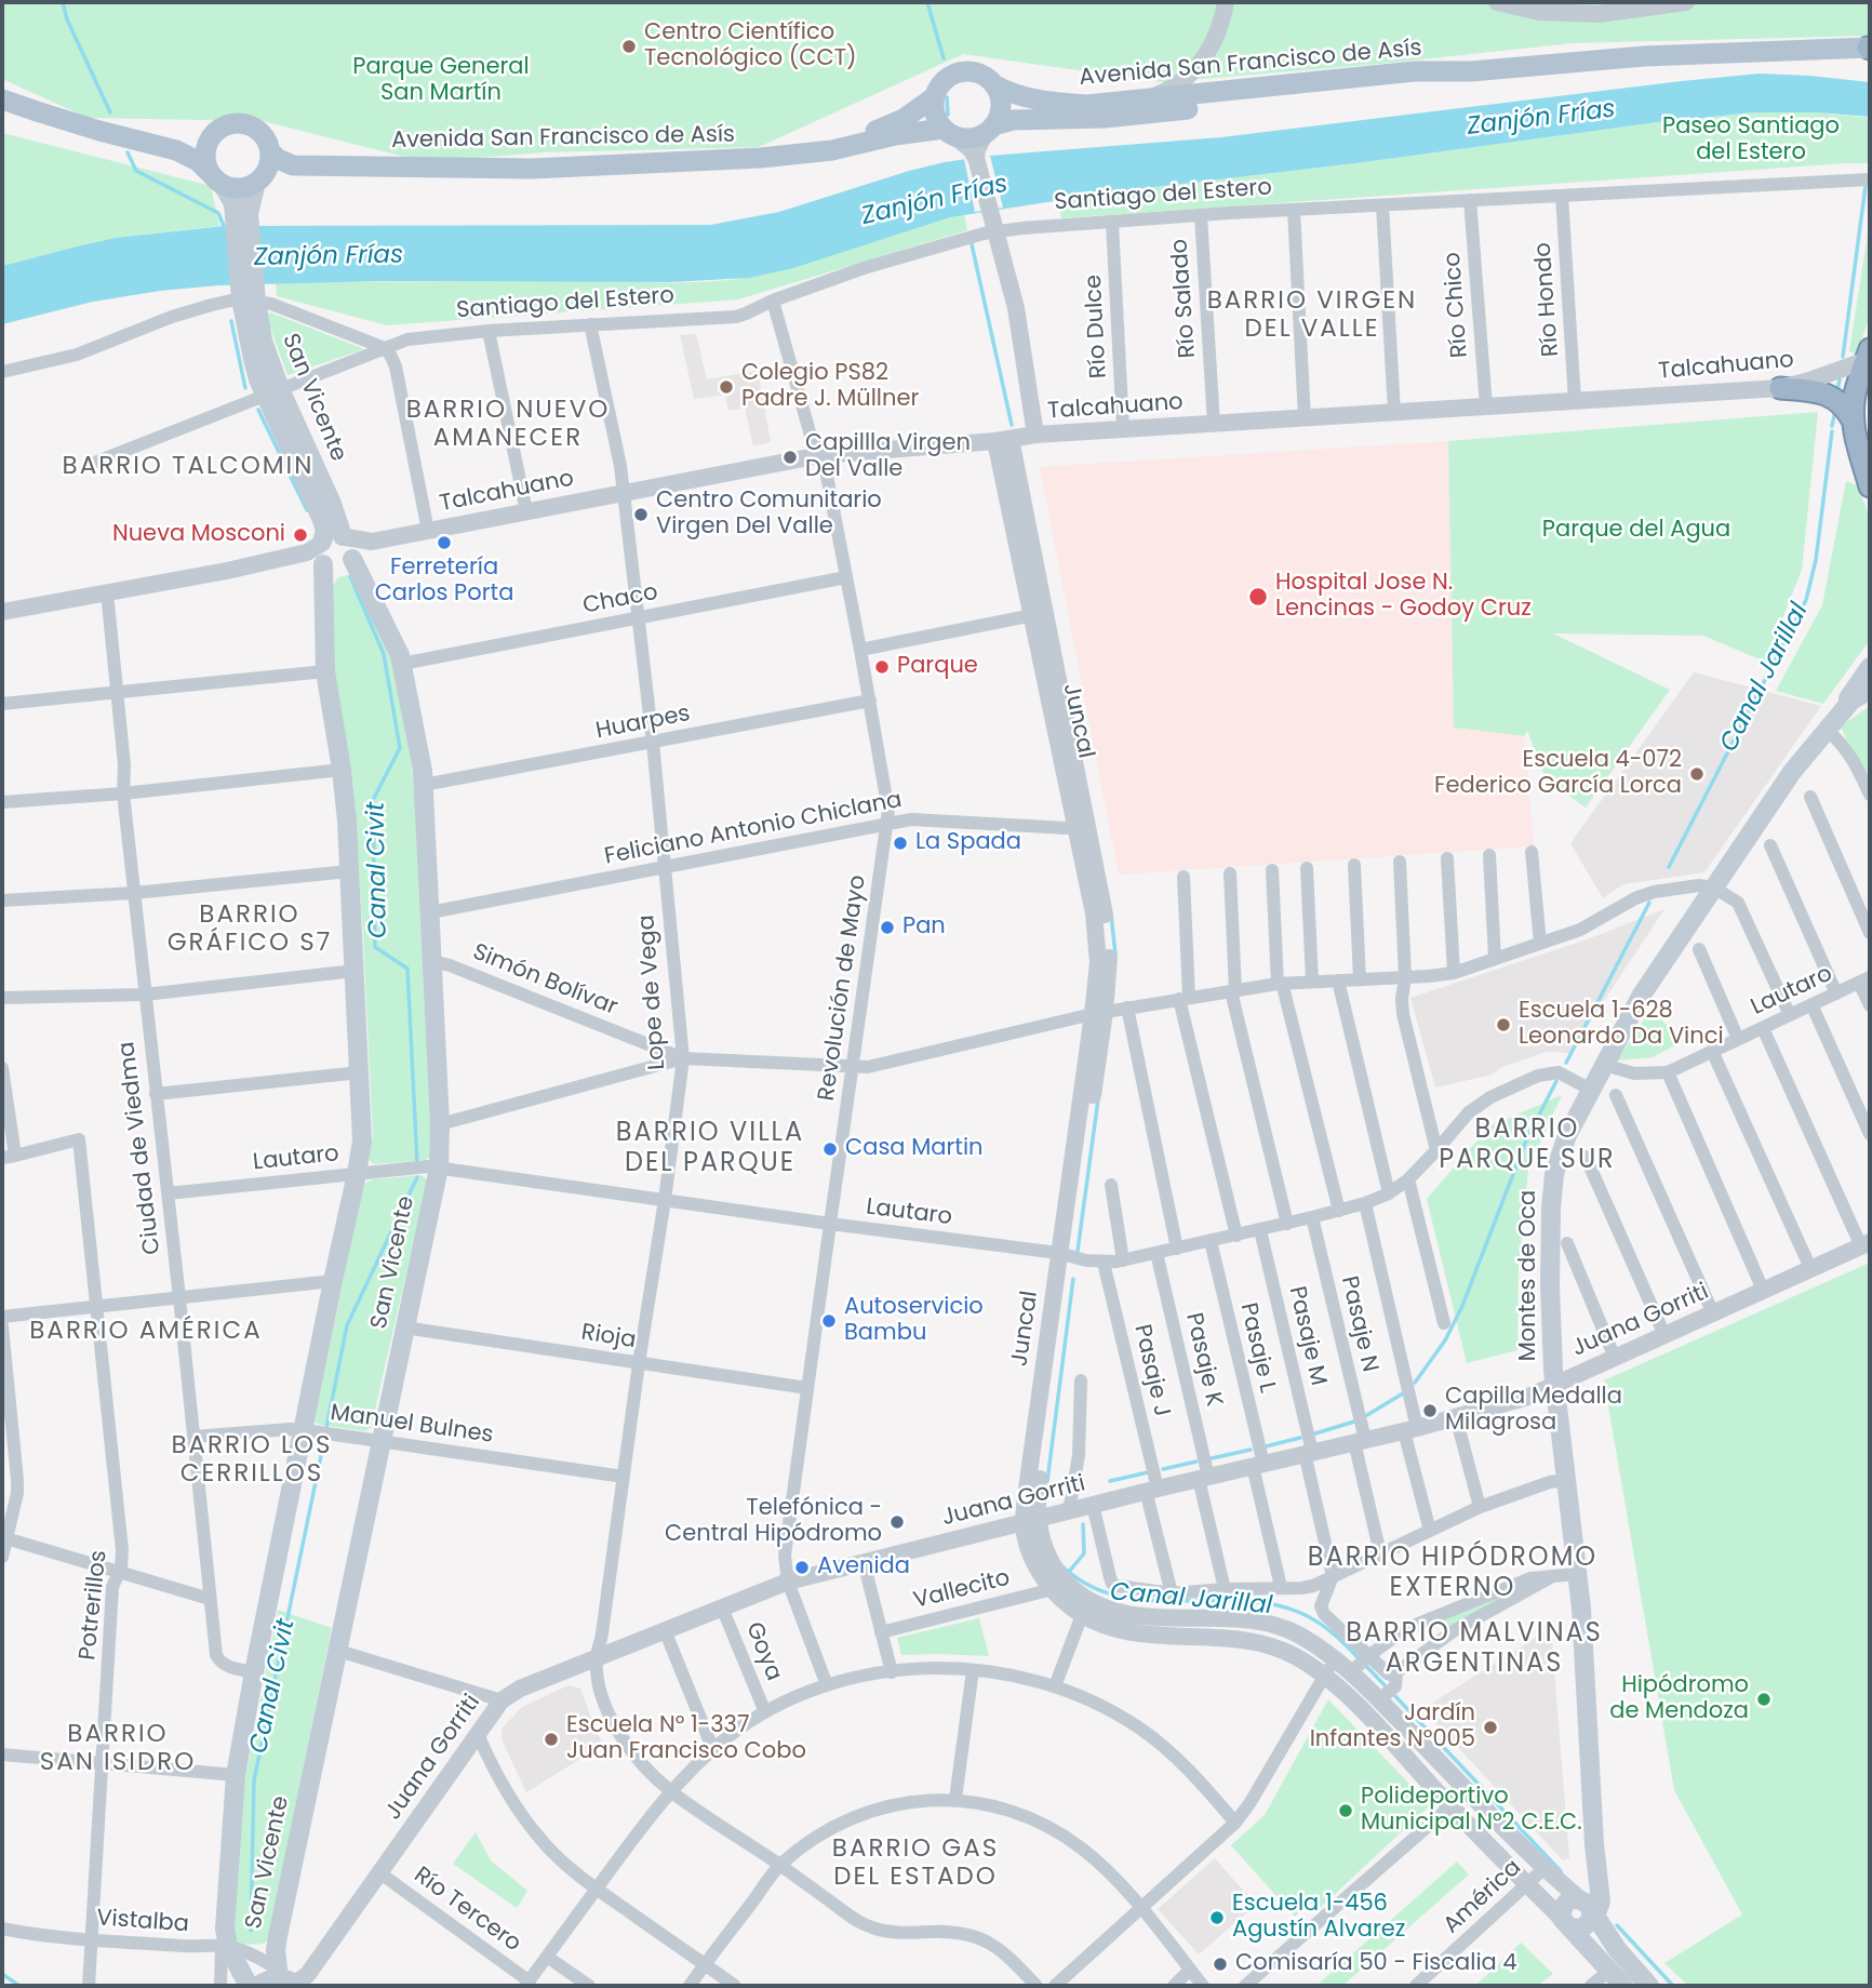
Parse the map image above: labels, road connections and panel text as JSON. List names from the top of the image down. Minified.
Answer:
{"streets":{"main road":["Avenida San Francisco de Asís","San Vicente","Montes de Oca"],"street":["Santiago del Estero","Río Salado","Río Hondo","Río Chico","Río Dulce","Talcahuano","Chaco","Juncal","Huarpes","Feliciano Antonio Chiclana","Simón Bolívar","Revolución de Mayo","Lautaro","Lope de Vega","Ciudad de Viedma","Juana Gorriti","Pasaje N","Pasaje M","Rioja","Pasaje L","Pasaje K","Pasaje J","Manuel Bulnes","Vallecito","Potrerillos","Goya","América","Río Tercero","Vistalba"]},"crossings":[["Avenida San Francisco de Asís","San Vicente"],["Santiago del Estero","Río Salado"],["Santiago del Estero","Río Hondo"],["Santiago del Estero","Río Chico"],["Santiago del Estero","Río Dulce"],["Santiago del Estero","San Vicente"],["Santiago del Estero","Revolución de Mayo"],["Santiago del Estero","Lope de Vega"],["Río Salado","Talcahuano"],["Río Hondo","Talcahuano"],["Río Chico","Talcahuano"],["Río Dulce","Talcahuano"],["Talcahuano","San Vicente"],["Talcahuano","Juncal"],["Talcahuano","Revolución de Mayo"],["Talcahuano","Lope de Vega"],["San Vicente","Chaco"],["San Vicente","Huarpes"],["San Vicente","Feliciano Antonio Chiclana"],["San Vicente","Simón Bolívar"],["San Vicente","Lautaro"],["San Vicente","Ciudad de Viedma"],["San Vicente","Juana Gorriti"],["San Vicente","Rioja"],["San Vicente","Manuel Bulnes"],["San Vicente","Vistalba"],["Chaco","Revolución de Mayo"],["Chaco","Lope de Vega"],["Juncal","Feliciano Antonio Chiclana"],["Juncal","Lautaro"],["Juncal","Montes de Oca"],["Juncal","Juana Gorriti"],["Juncal","Vallecito"],["Juncal","América"],["Huarpes","Revolución de Mayo"],["Huarpes","Lope de Vega"],["Feliciano Antonio Chiclana","Revolución de Mayo"],["Feliciano Antonio Chiclana","Lope de Vega"],["Simón Bolívar","Lope de Vega"],["Revolución de Mayo","Lautaro"],["Revolución de Mayo","Juana Gorriti"],["Revolución de Mayo","Rioja"],["Lautaro","Lope de Vega"],["Lautaro","Ciudad de Viedma"],["Lautaro","Montes de Oca"],["Lautaro","Pasaje N"],["Lautaro","Pasaje M"],["Lautaro","Pasaje L"],["Lautaro","Pasaje K"],["Lautaro","Pasaje J"],["Lope de Vega","Juana Gorriti"],["Lope de Vega","Rioja"],["Lope de Vega","Manuel Bulnes"],["Ciudad de Viedma","Manuel Bulnes"],["Montes de Oca","Juana Gorriti"],["Juana Gorriti","Pasaje N"],["Juana Gorriti","Pasaje M"],["Juana Gorriti","Pasaje L"],["Juana Gorriti","Pasaje K"],["Juana Gorriti","Pasaje J"],["Juana Gorriti","Goya"],["Juana Gorriti","Río Tercero"],["Juana Gorriti","Vistalba"],["Potrerillos","Vistalba"]],"districts":["BARRIO VIRGEN DEL VALLE","BARRIO NUEVO AMANECER","BARRIO TALCOMIN","BARRIO GRÁFICO S7","BARRIO PARQUE SUR","BARRIO VILLA DEL PARQUE","BARRIO AMÉRICA","BARRIO LOS CERRILLOS","BARRIO HIPÓDROMO EXTERNO","BARRIO MALVINAS ARGENTINAS","BARRIO SAN ISIDRO","BARRIO GAS DEL ESTADO"],"water":["Zanjón Frías","Canal Jarillal","Canal Civit"],"parks":["Parque General San Martín","Paseo Santiago del Estero","Parque del Agua"],"places":["Centro Científico Tecnológico (CCT)","Colegio PS82 Padre J. Müllner","Capillla Virgen Del Valle","Centro Comunitario Virgen Del Valle","Nueva Mosconi","Ferretería Carlos Porta","Hospital Jose N. Lencinas - Godoy Cruz","Parque","Escuela 4-072 Federico García Lorca","La Spada","Pan","Escuela 1-628 Leonardo Da Vinci","Casa Martin","Autoservicio Bambu","Capilla Medalla Milagrosa","Telefónica - Central Hipódromo","Avenida","Hipódromo de Mendoza","Jardín Infantes N°005","Escuela N° 1-337 Juan Francisco Cobo","Polideportivo Municipal N°2 C.E.C.","Escuela 1-456 Agustín Alvarez","Comisaría 50 - Fiscalia 4"]}
